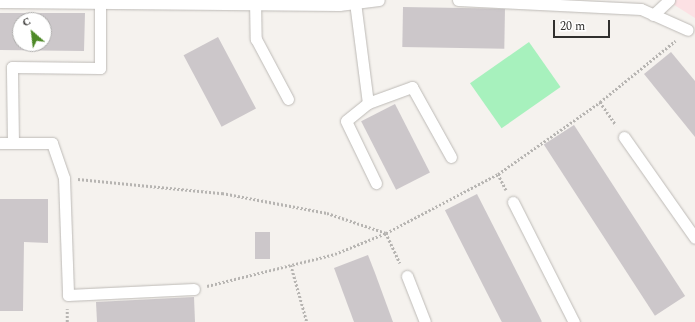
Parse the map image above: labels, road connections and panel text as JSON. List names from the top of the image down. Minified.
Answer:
{"scale_bar":"20 m","north":"top left"}
